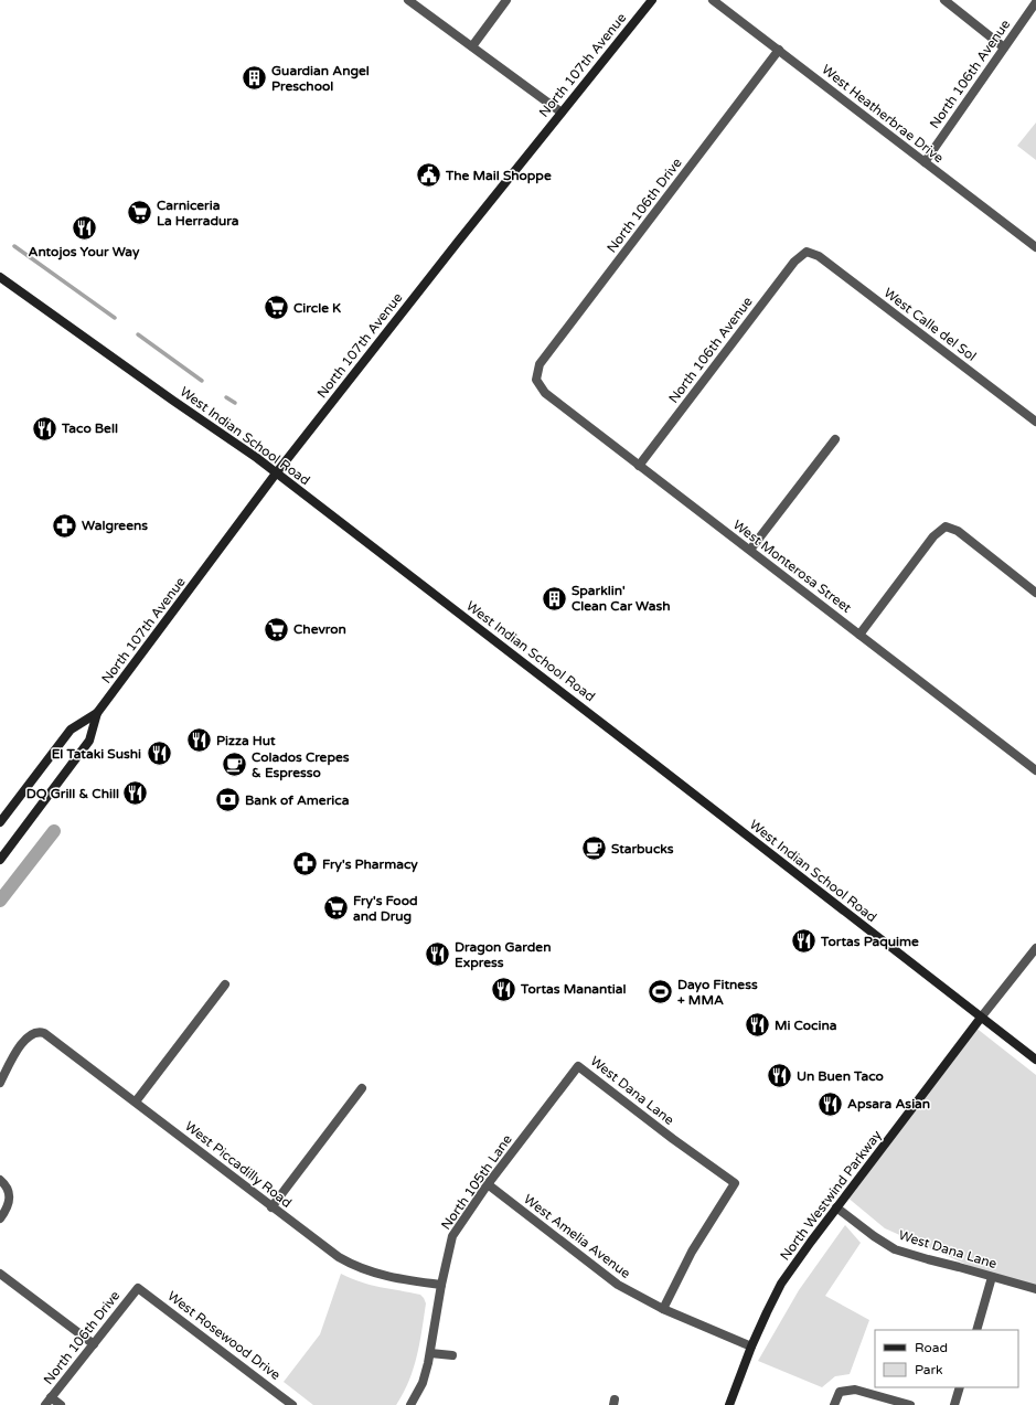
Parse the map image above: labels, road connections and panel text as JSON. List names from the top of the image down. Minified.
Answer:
{"streets":{"main road":["North 107th Avenue","West Indian School Road","North Westwind Parkway"],"street":["North 106th Avenue","West Heatherbrae Drive","North 106th Drive","West Calle del Sol","West Monterosa Street","West Dana Lane","West Piccadilly Road","North 105th Lane","West Amelia Avenue","West Rosewood Drive"]},"crossings":[["North 107th Avenue","West Indian School Road"],["North 106th Avenue","West Heatherbrae Drive"],["North 106th Avenue","West Calle del Sol"],["North 106th Avenue","West Monterosa Street"],["West Heatherbrae Drive","North 106th Drive"],["North 106th Drive","West Monterosa Street"],["North 106th Drive","West Rosewood Drive"],["West Indian School Road","North Westwind Parkway"],["West Dana Lane","North 105th Lane"],["West Dana Lane","North Westwind Parkway"],["West Dana Lane","West Amelia Avenue"],["West Piccadilly Road","North 105th Lane"],["North 105th Lane","West Amelia Avenue"],["North Westwind Parkway","West Amelia Avenue"]],"places":{"building":["Guardian Angel Preschool","Sparklin' Clean Car Wash"],"public building":["The Mail Shoppe"],"supermarket":["Carniceria La Herradura","Circle K","Chevron","Fry's Food and Drug"],"restaurant":["Antojos Your Way","Taco Bell","Pizza Hut","El Tataki Sushi","DQ Grill & Chill","Tortas Paquime","Dragon Garden Express","Tortas Manantial","Mi Cocina","Un Buen Taco","Apsara Asian"],"pharmacy":["Walgreens","Fry's Pharmacy"],"cafe":["Colados Crepes & Espresso","Starbucks"],"bank":["Bank of America"],"sports":["Dayo Fitness + MMA"]},"legend":["Road","Park"]}
